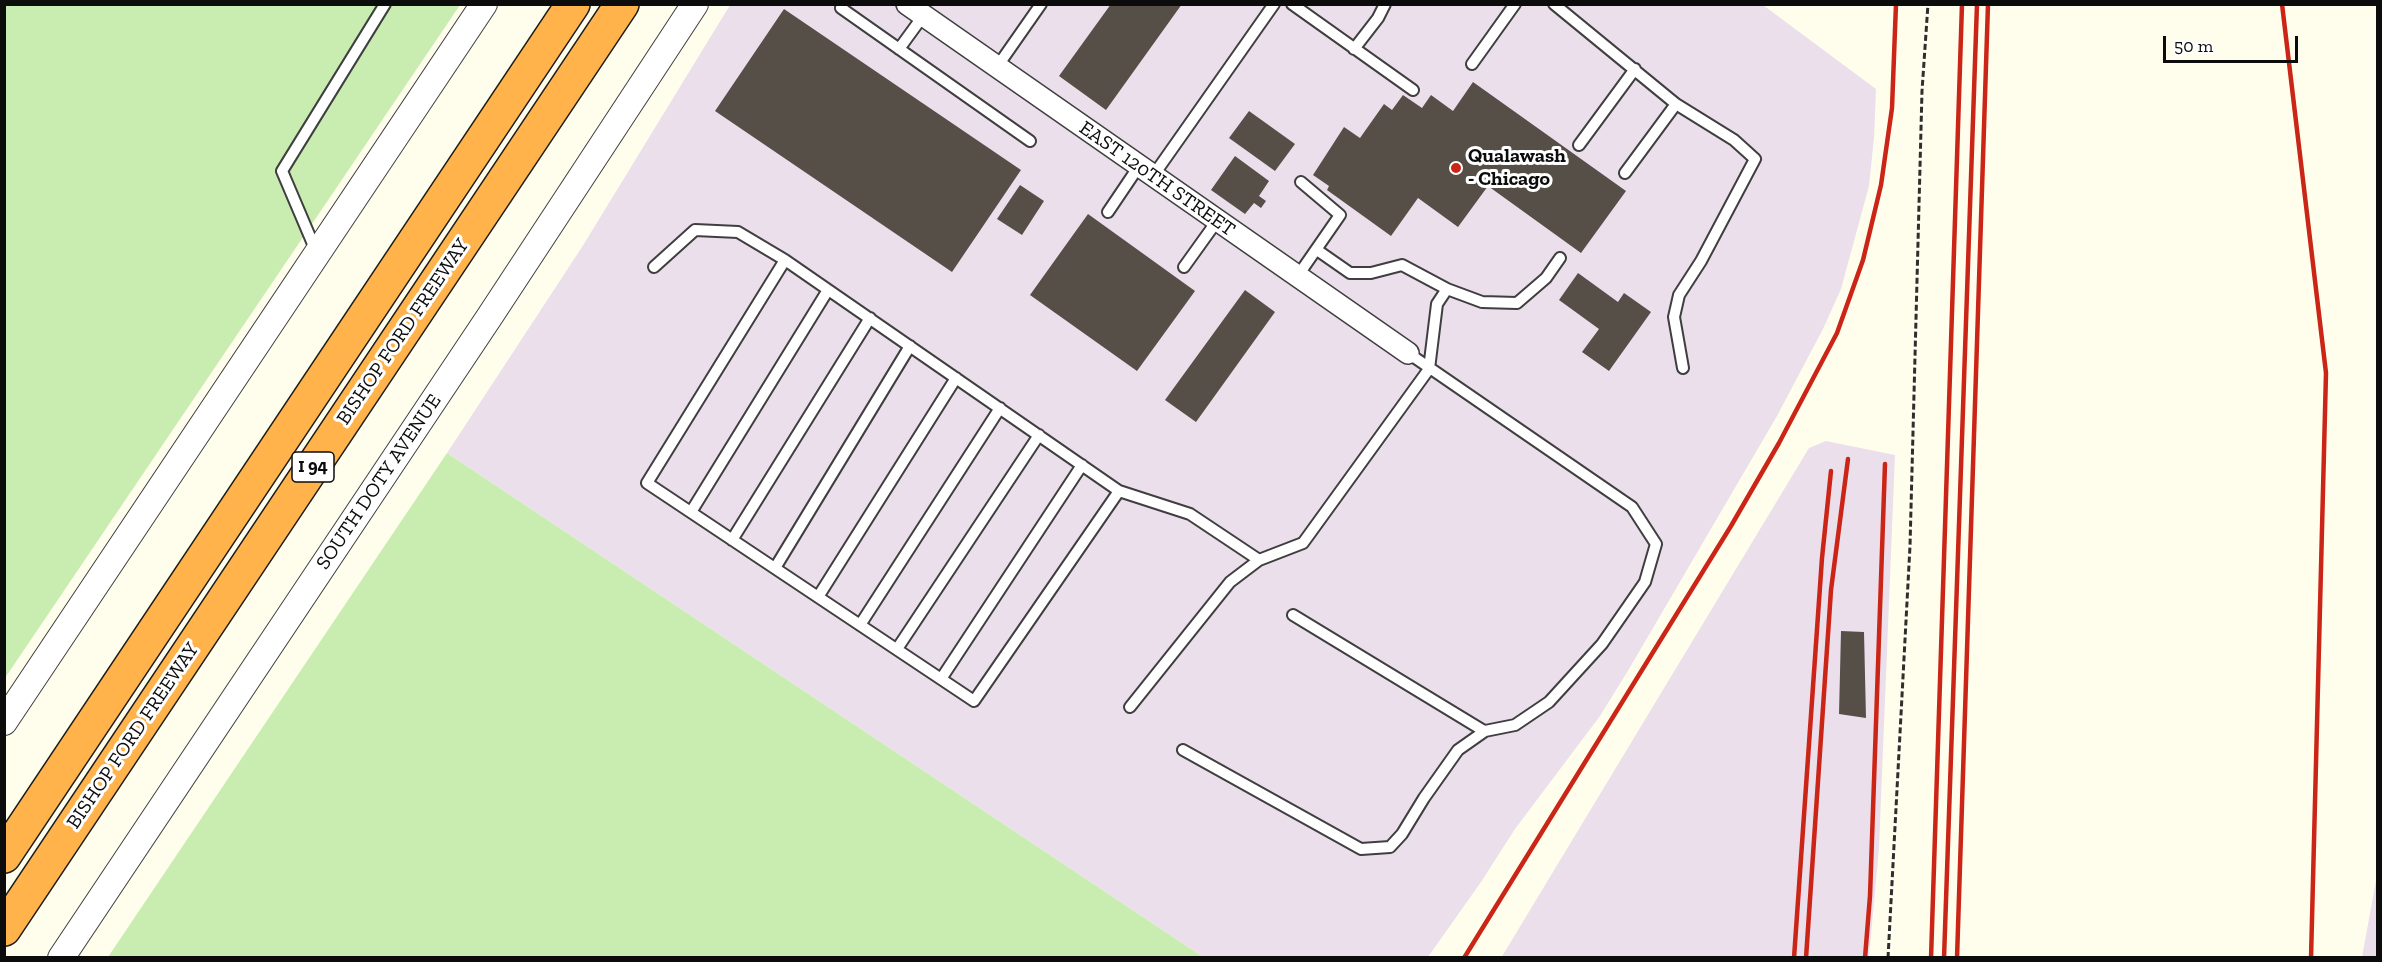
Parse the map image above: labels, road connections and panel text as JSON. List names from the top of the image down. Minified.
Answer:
{"streets":{"highway":["BISHOP FORD FREEWAY","I 94"],"street":["EAST 120TH STREET","SOUTH DOTY AVENUE"]},"places":["Qualawash - Chicago"],"scale_bar":"50 m"}
